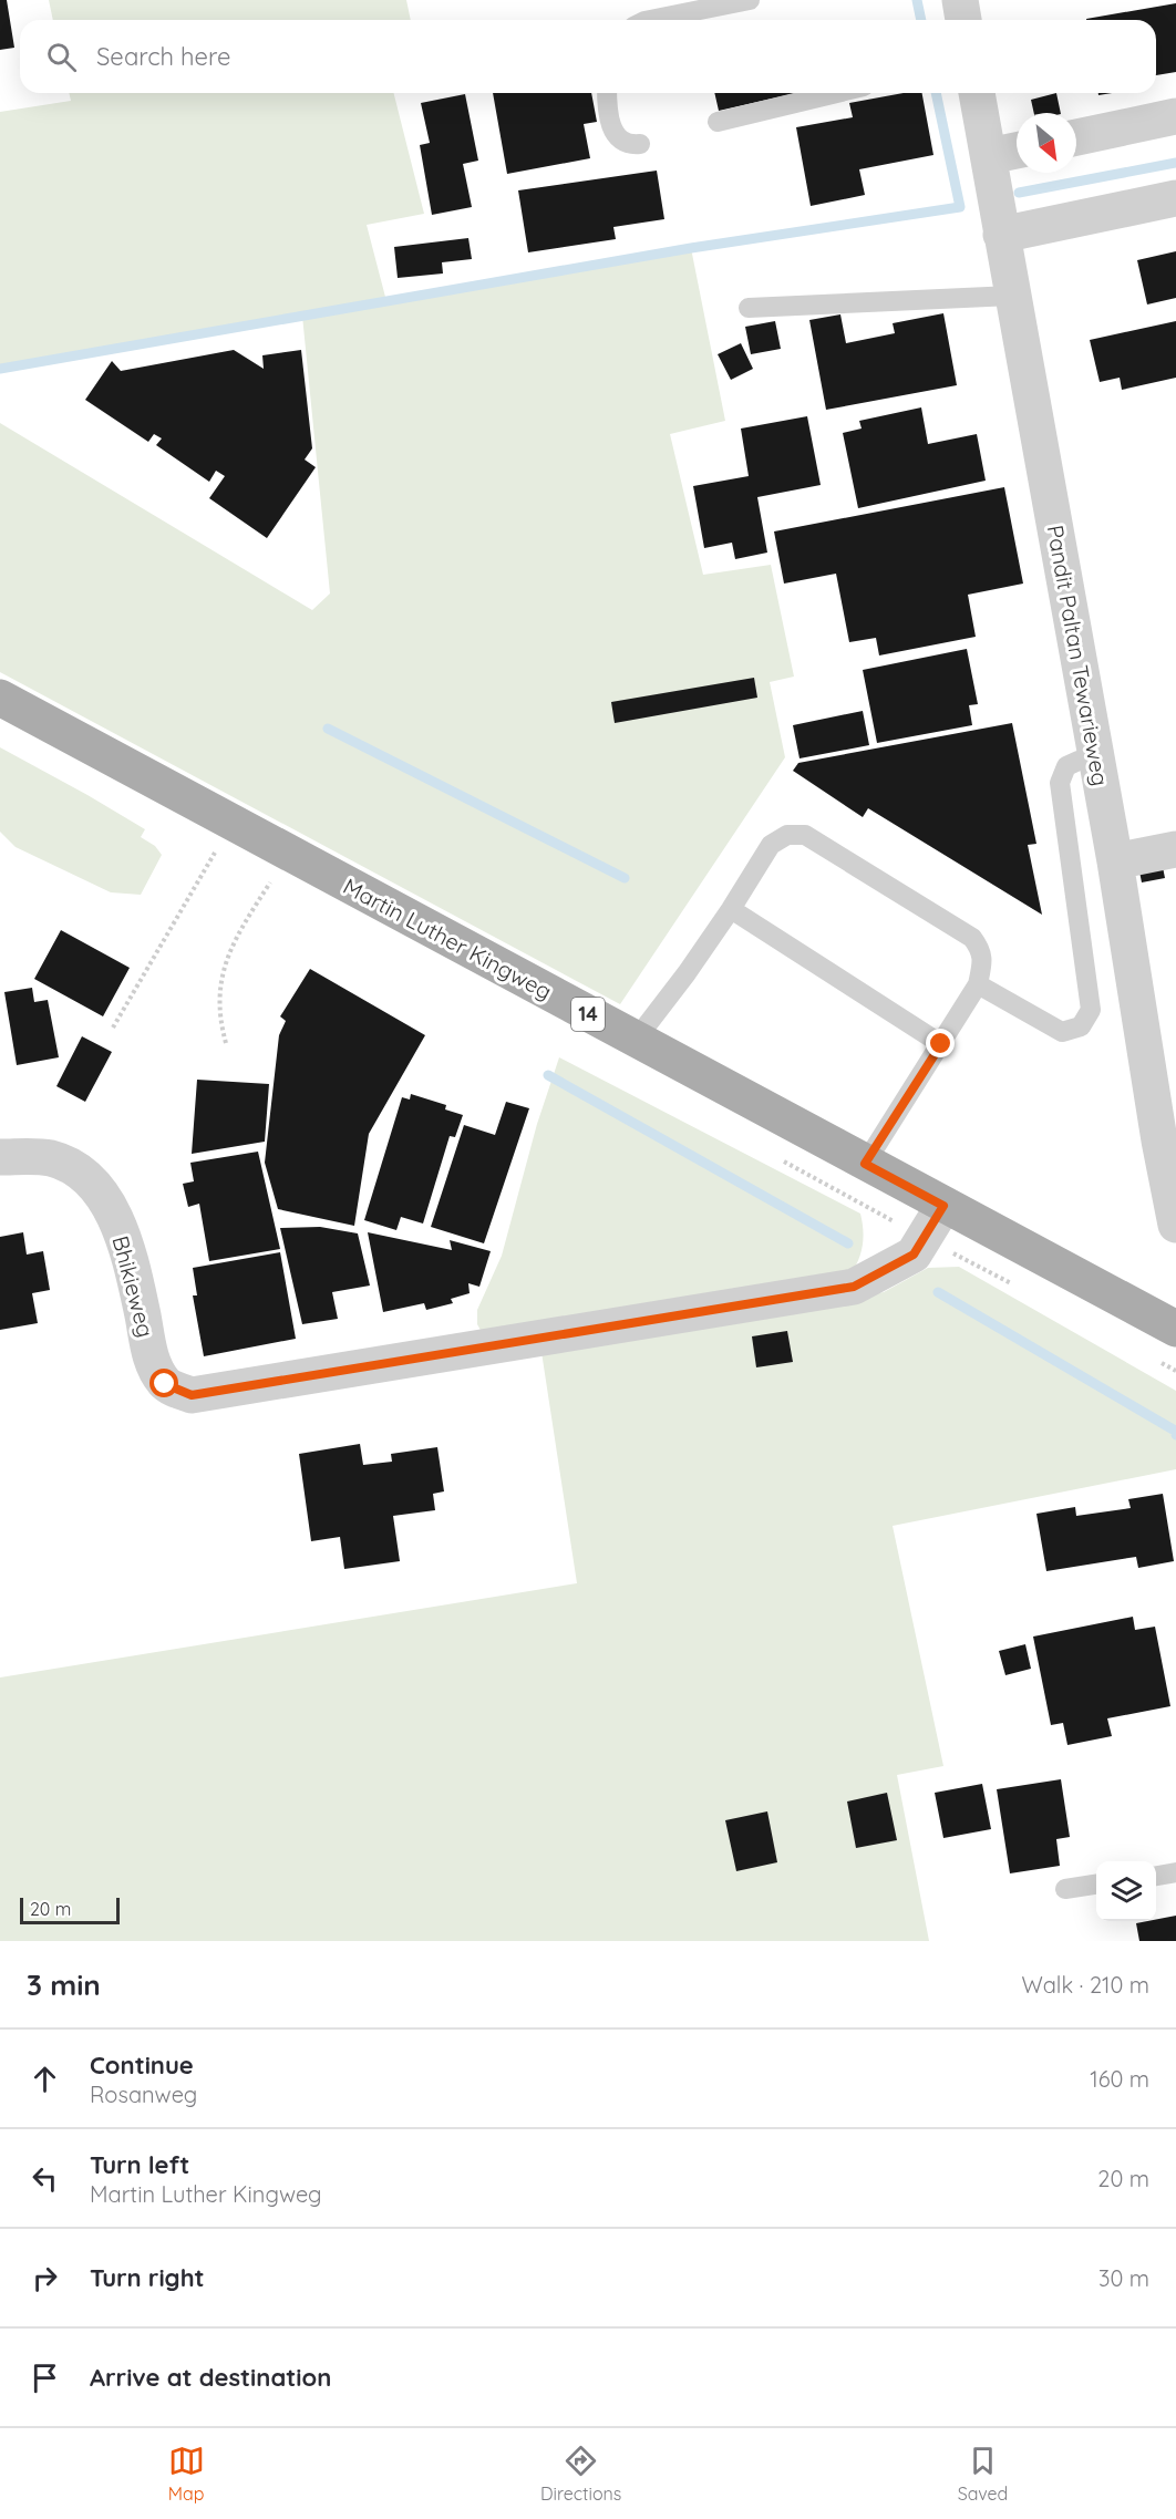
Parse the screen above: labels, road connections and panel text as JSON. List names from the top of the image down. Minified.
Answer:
{"streets":{"main road":["Martin Luther Kingweg","14"],"street":["Pandit Paltan Tewarieweg","Bhikieweg"]},"crossings":[["Martin Luther Kingweg","Bhikieweg"]],"scale_bar":"20 m","north":"bottom right","page":{"search":"Search here","scale":"20 m","heading":["3 min","Walk · 210 m"],"list":[["Continue","Rosanweg","160 m"],["Turn left","Martin Luther Kingweg","20 m"],["Turn right","30 m"],"Arrive at destination"],"nav":["Map","Directions","Saved"]}}
